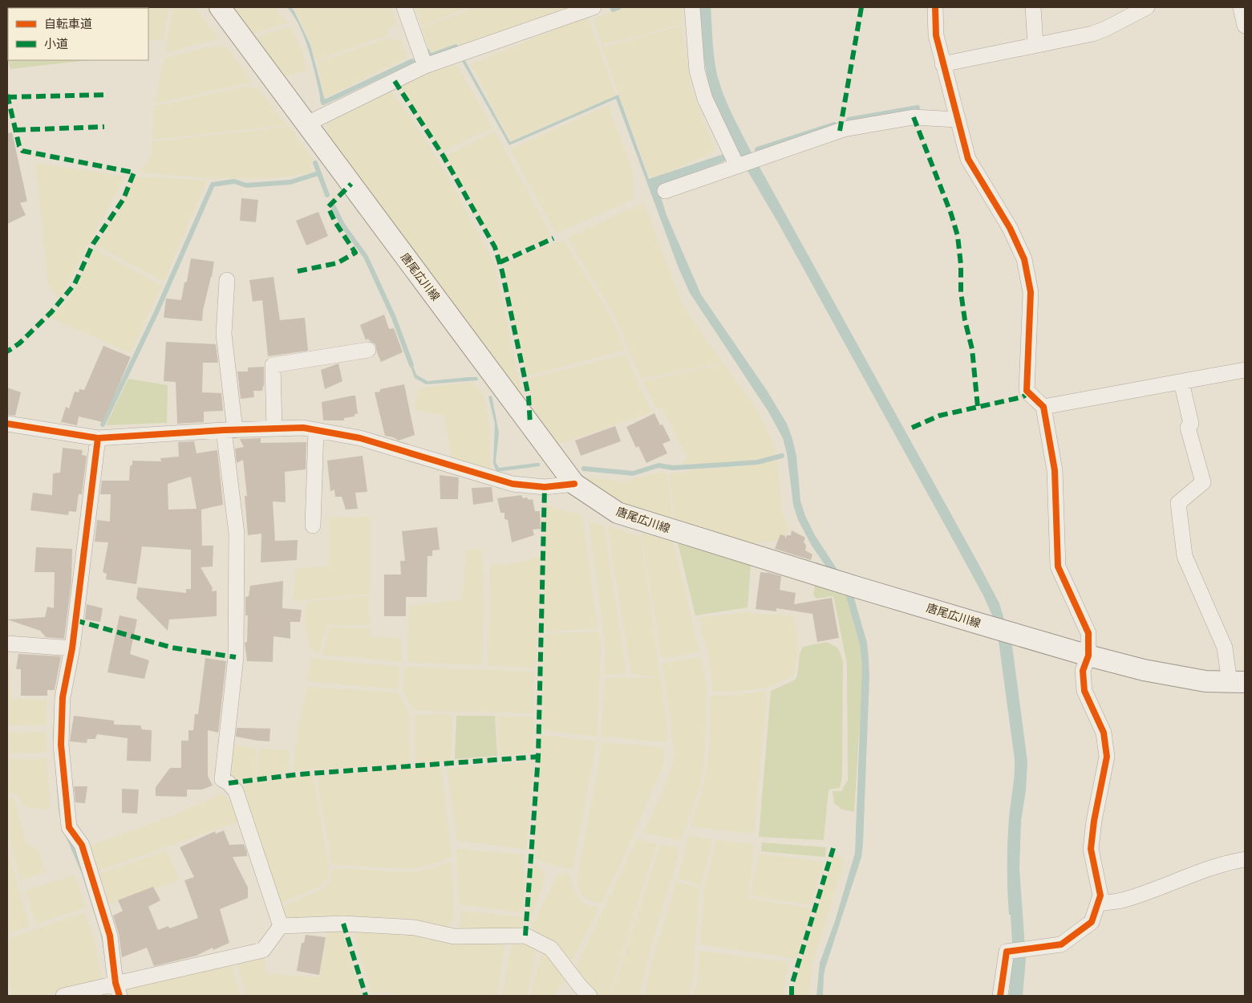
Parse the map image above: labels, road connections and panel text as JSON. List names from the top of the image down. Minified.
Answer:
{"streets":{"main road":["唐尾広川線"]},"legend":["自転車道","小道"]}
